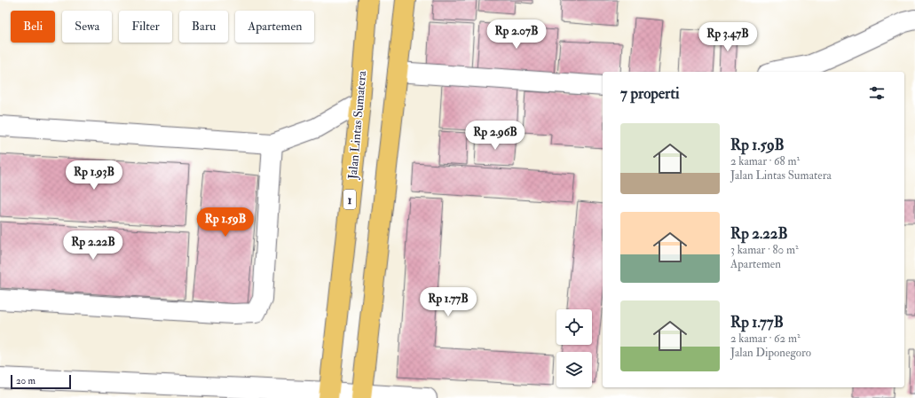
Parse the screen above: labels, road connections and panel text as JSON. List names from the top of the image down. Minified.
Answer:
{"streets":{"highway":["Jalan Lintas Sumatera","1"]},"scale_bar":"20 m","page":{"chip":["Beli","Sewa","Filter","Baru","Apartemen"],"price":["Rp 2.07B","Rp 3.47B","Rp 2.96B","Rp 1.93B","Rp 1.59B","Rp 2.22B","Rp 1.77B"],"heading":"7 properti","list":[{"name":"Rp 1.59B","note":"2 kamar · 68 m² · Jalan Lintas Sumatera"},{"name":"Rp 2.22B","note":"3 kamar · 80 m² · Apartemen"},{"name":"Rp 1.77B","note":"2 kamar · 62 m² · Jalan Diponegoro"}],"scale":"20 m"}}
